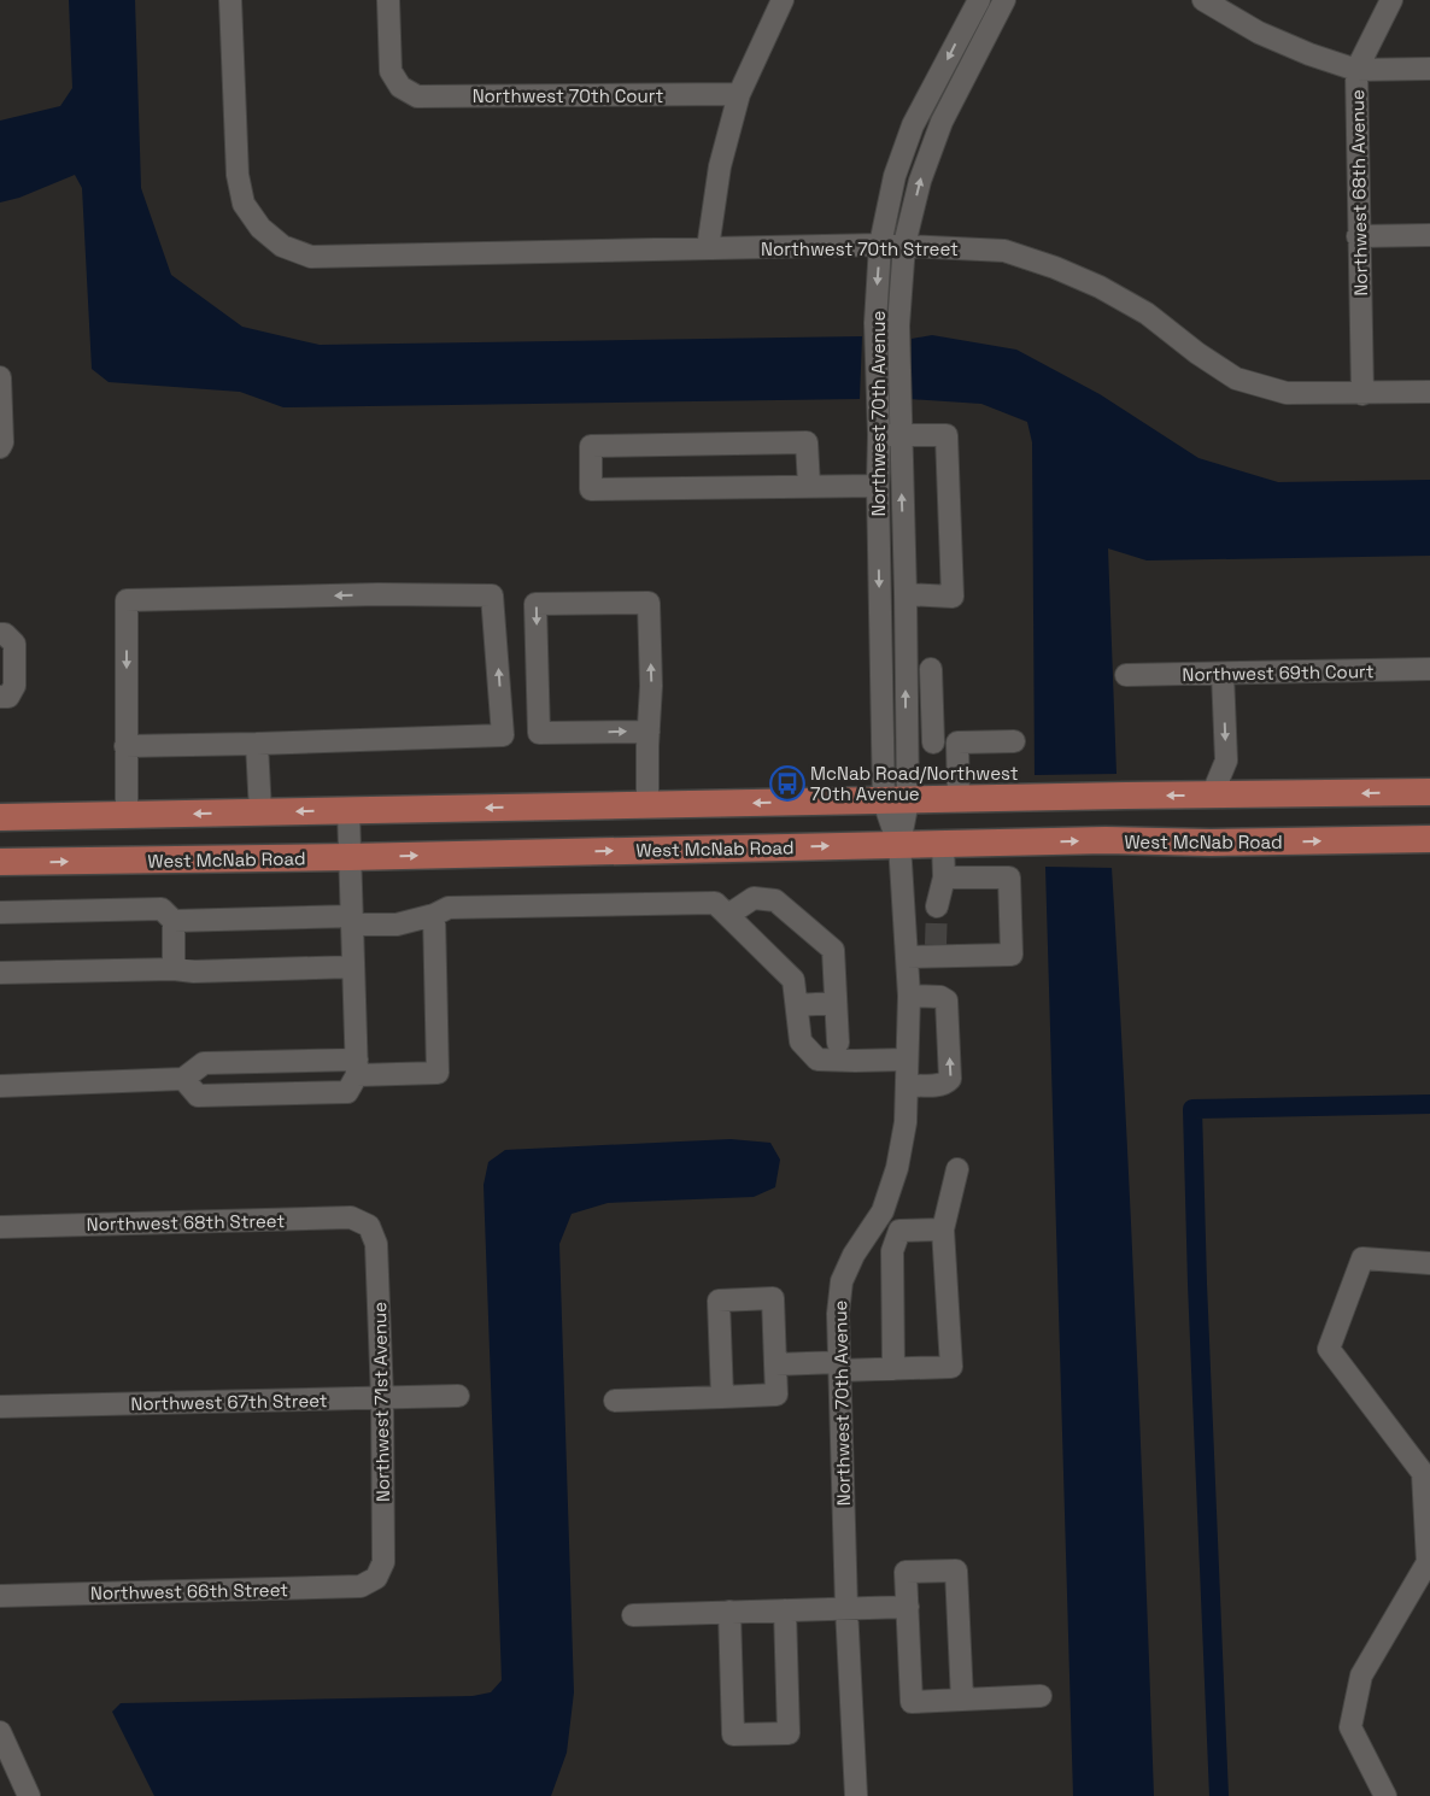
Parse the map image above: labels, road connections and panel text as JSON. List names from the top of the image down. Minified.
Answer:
{"streets":{"main road":["West McNab Road"],"street":["Northwest 70th Court","Northwest 68th Avenue","Northwest 70th Street","Northwest 70th Avenue","Northwest 69th Court","Northwest 68th Street","Northwest 67th Street","Northwest 71st Avenue","Northwest 66th Street"]},"crossings":[["Northwest 68th Avenue","Northwest 70th Street"],["Northwest 70th Street","Northwest 70th Avenue"],["Northwest 70th Avenue","West McNab Road"],["Northwest 68th Street","Northwest 71st Avenue"],["Northwest 67th Street","Northwest 71st Avenue"],["Northwest 71st Avenue","Northwest 66th Street"]],"places":{"bus stop":["McNab Road/Northwest 70th Avenue"]}}
